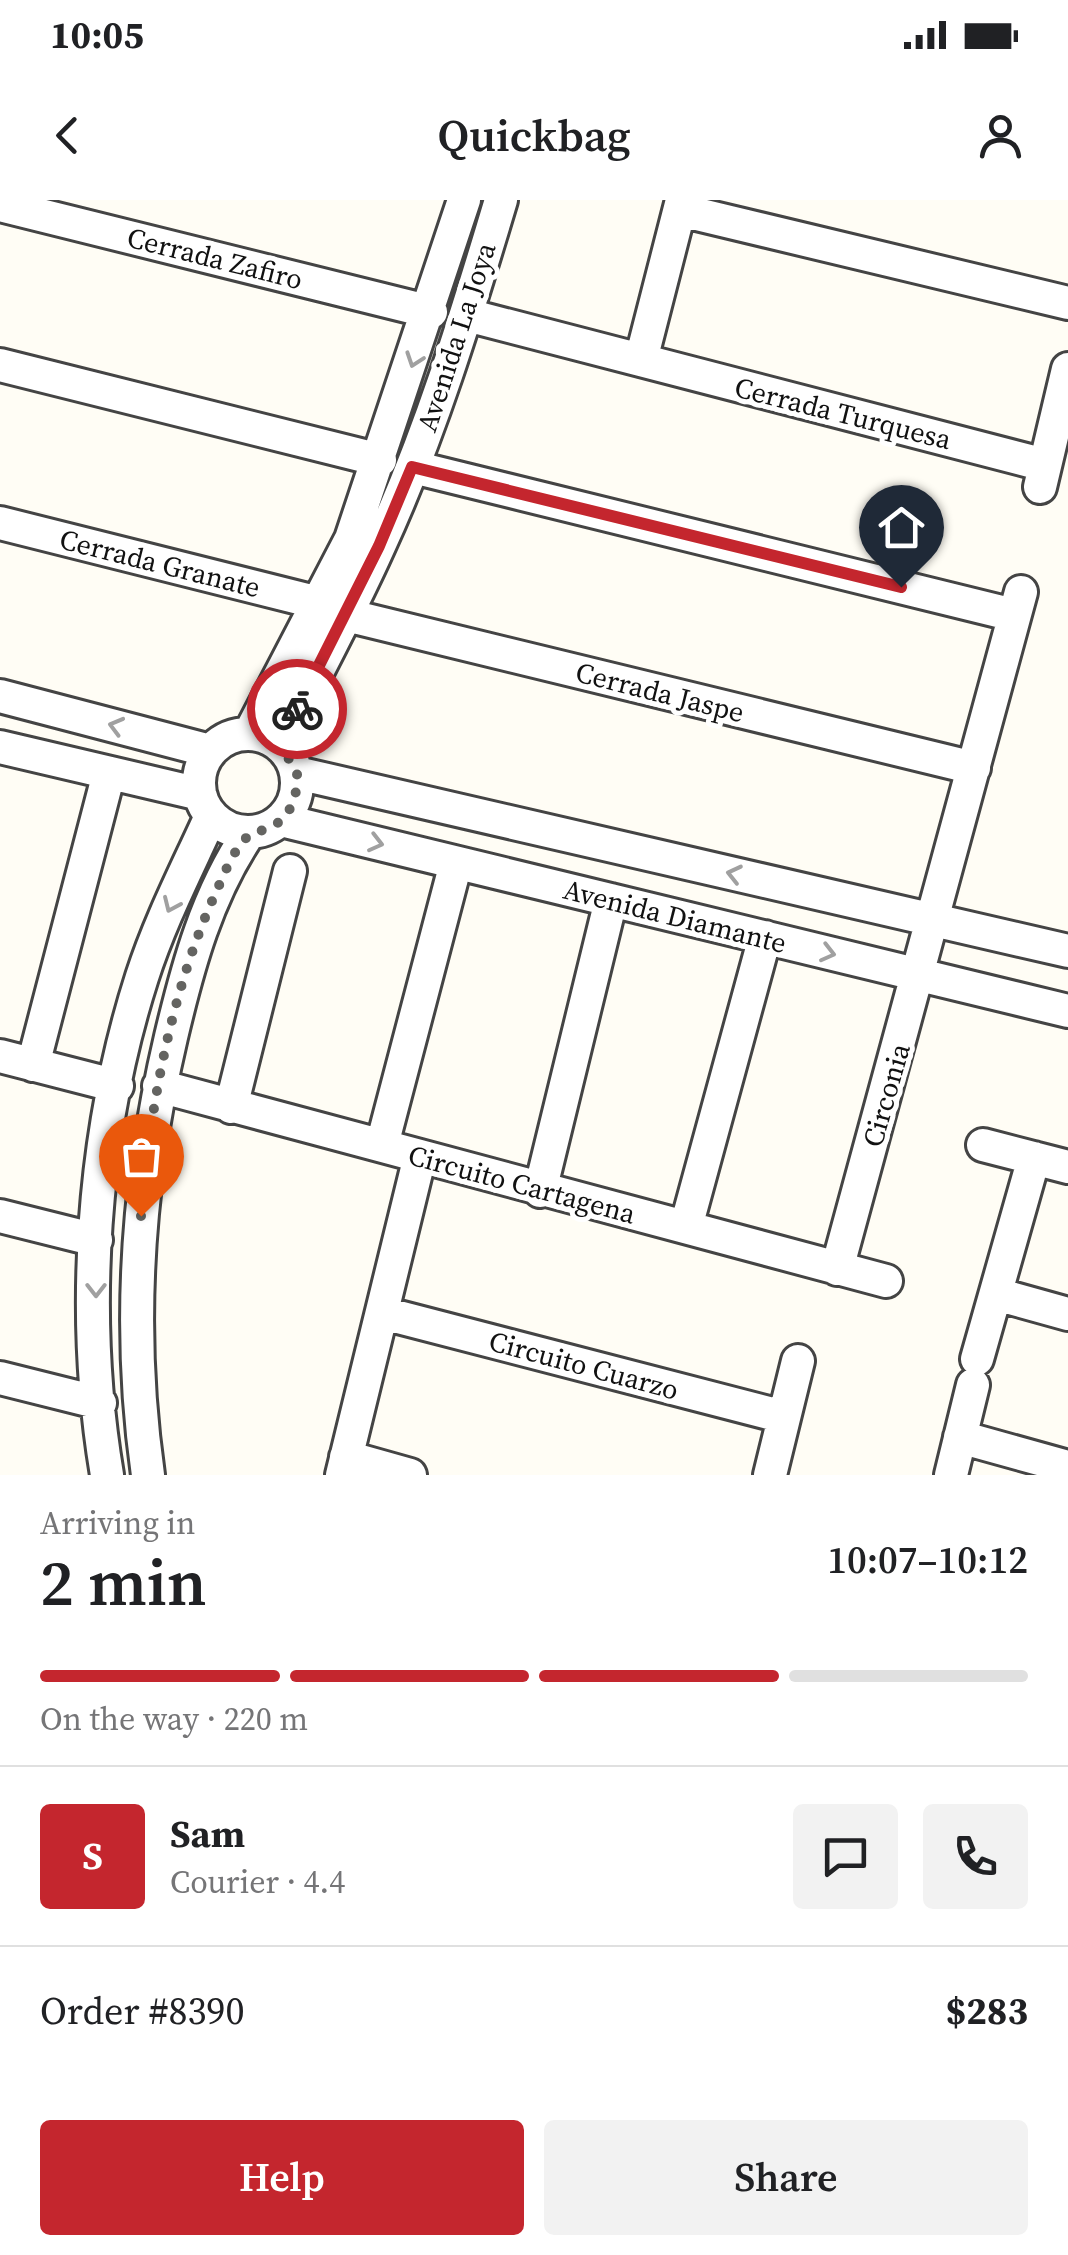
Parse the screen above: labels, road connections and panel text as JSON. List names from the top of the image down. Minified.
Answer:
{"streets":{"street":["Cerrada Zafiro","Avenida La Joya","Cerrada Turquesa","Cerrada Granate","Cerrada Jaspe","Avenida Diamante","Circonia","Circuito Cartagena","Circuito Cuarzo"]},"crossings":[["Cerrada Zafiro","Avenida La Joya"],["Avenida La Joya","Cerrada Turquesa"],["Avenida La Joya","Cerrada Granate"],["Avenida La Joya","Cerrada Jaspe"],["Avenida La Joya","Avenida Diamante"],["Cerrada Granate","Cerrada Jaspe"],["Avenida Diamante","Circonia"],["Circonia","Circuito Cartagena"]],"page":{"status":"10:05","header":"Quickbag","heading":["2 min","Arriving in","10:07–10:12"],"panel":["Sam","Courier · 4.4","Order #8390","$283"],"bar":"On the way · 220 m","round":"S","buttons":["Help","Share"]}}
